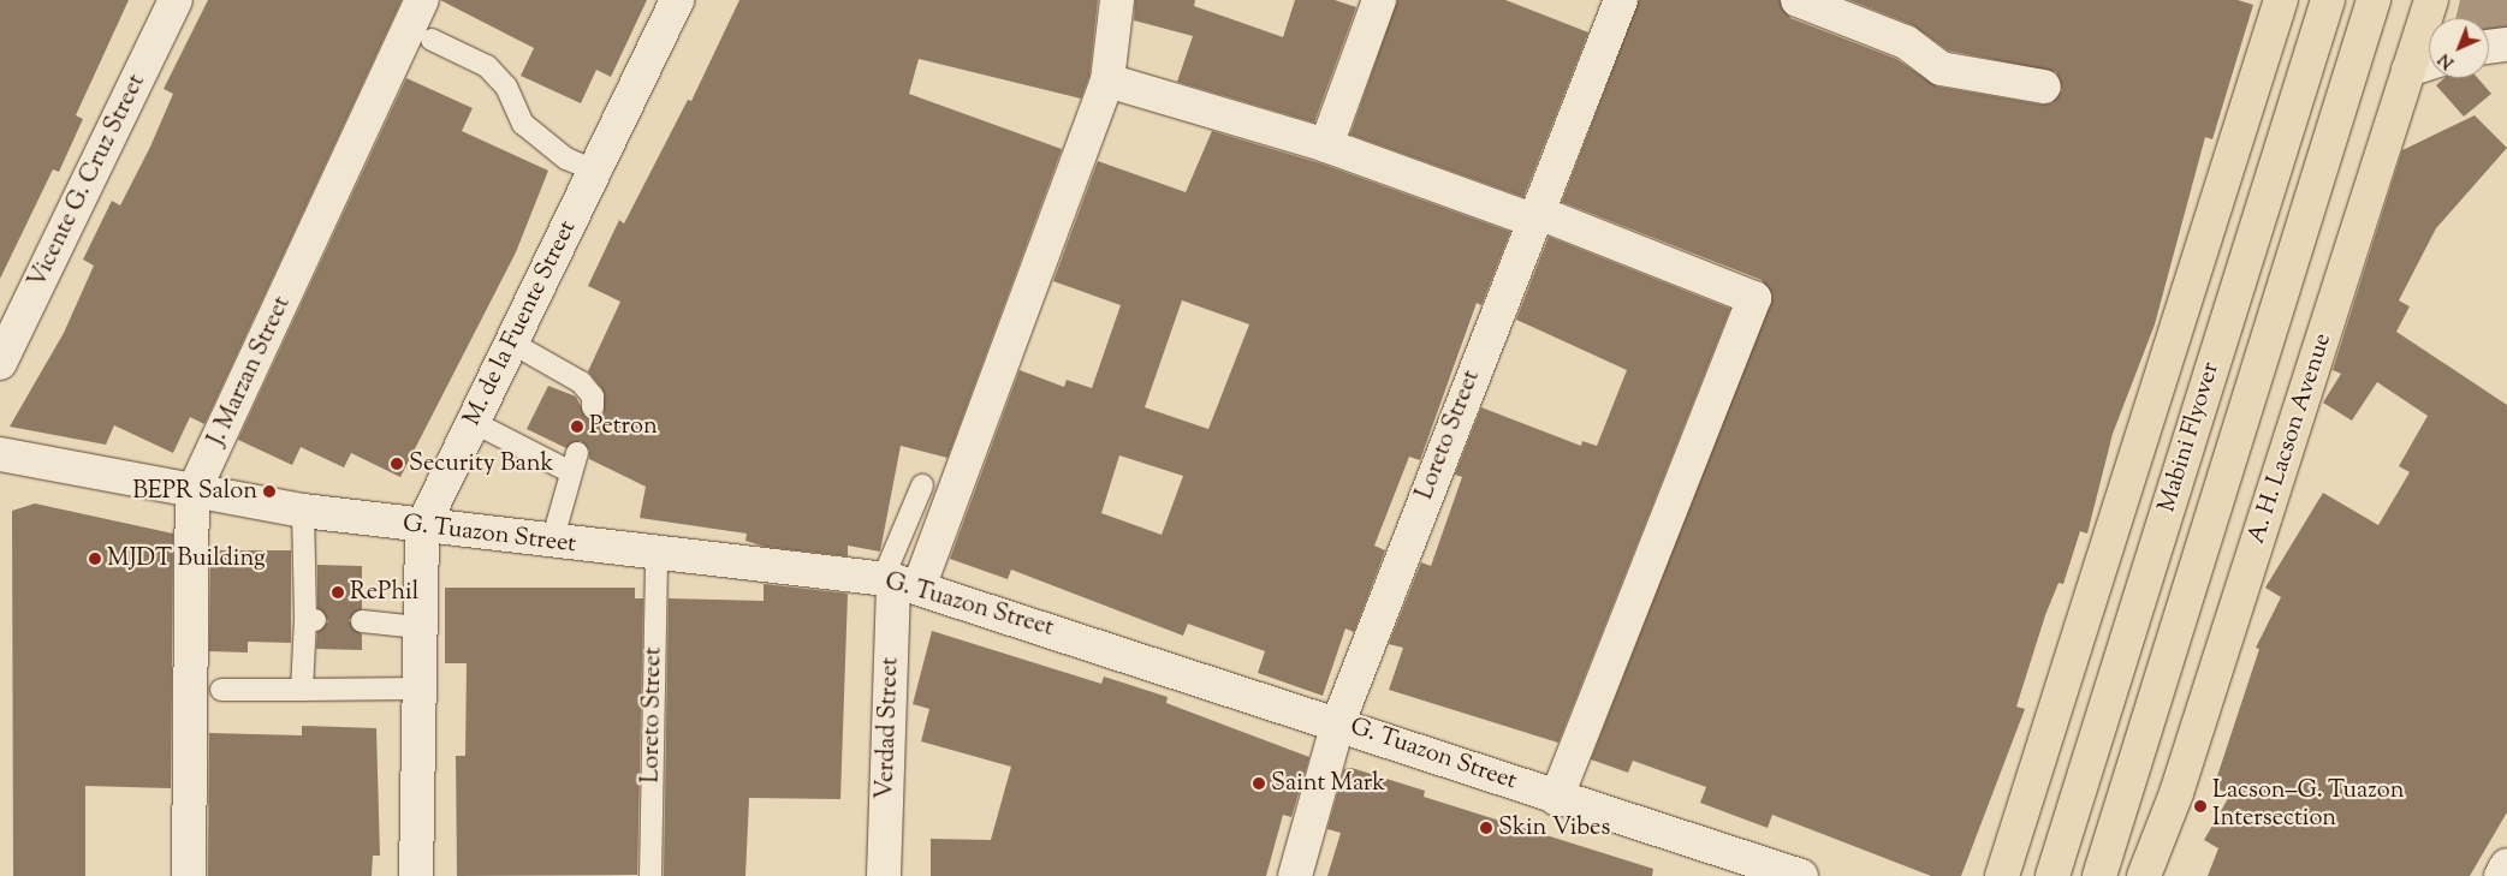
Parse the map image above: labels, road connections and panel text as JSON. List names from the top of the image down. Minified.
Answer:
{"streets":{"main road":["Mabini Flyover","A. H. Lacson Avenue"],"street":["Vicente G. Cruz Street","M. de la Fuente Street","J. Marzan Street","Loreto Street","G. Tuazon Street","Verdad Street"]},"crossings":[["M. de la Fuente Street","G. Tuazon Street"],["J. Marzan Street","G. Tuazon Street"],["Loreto Street","G. Tuazon Street"],["G. Tuazon Street","Verdad Street"]],"places":["Petron","Security Bank","BEPR Salon","MJDT Building","RePhil","Saint Mark","Lacson–G. Tuazon Intersection","Skin Vibes"],"north":"bottom left"}
